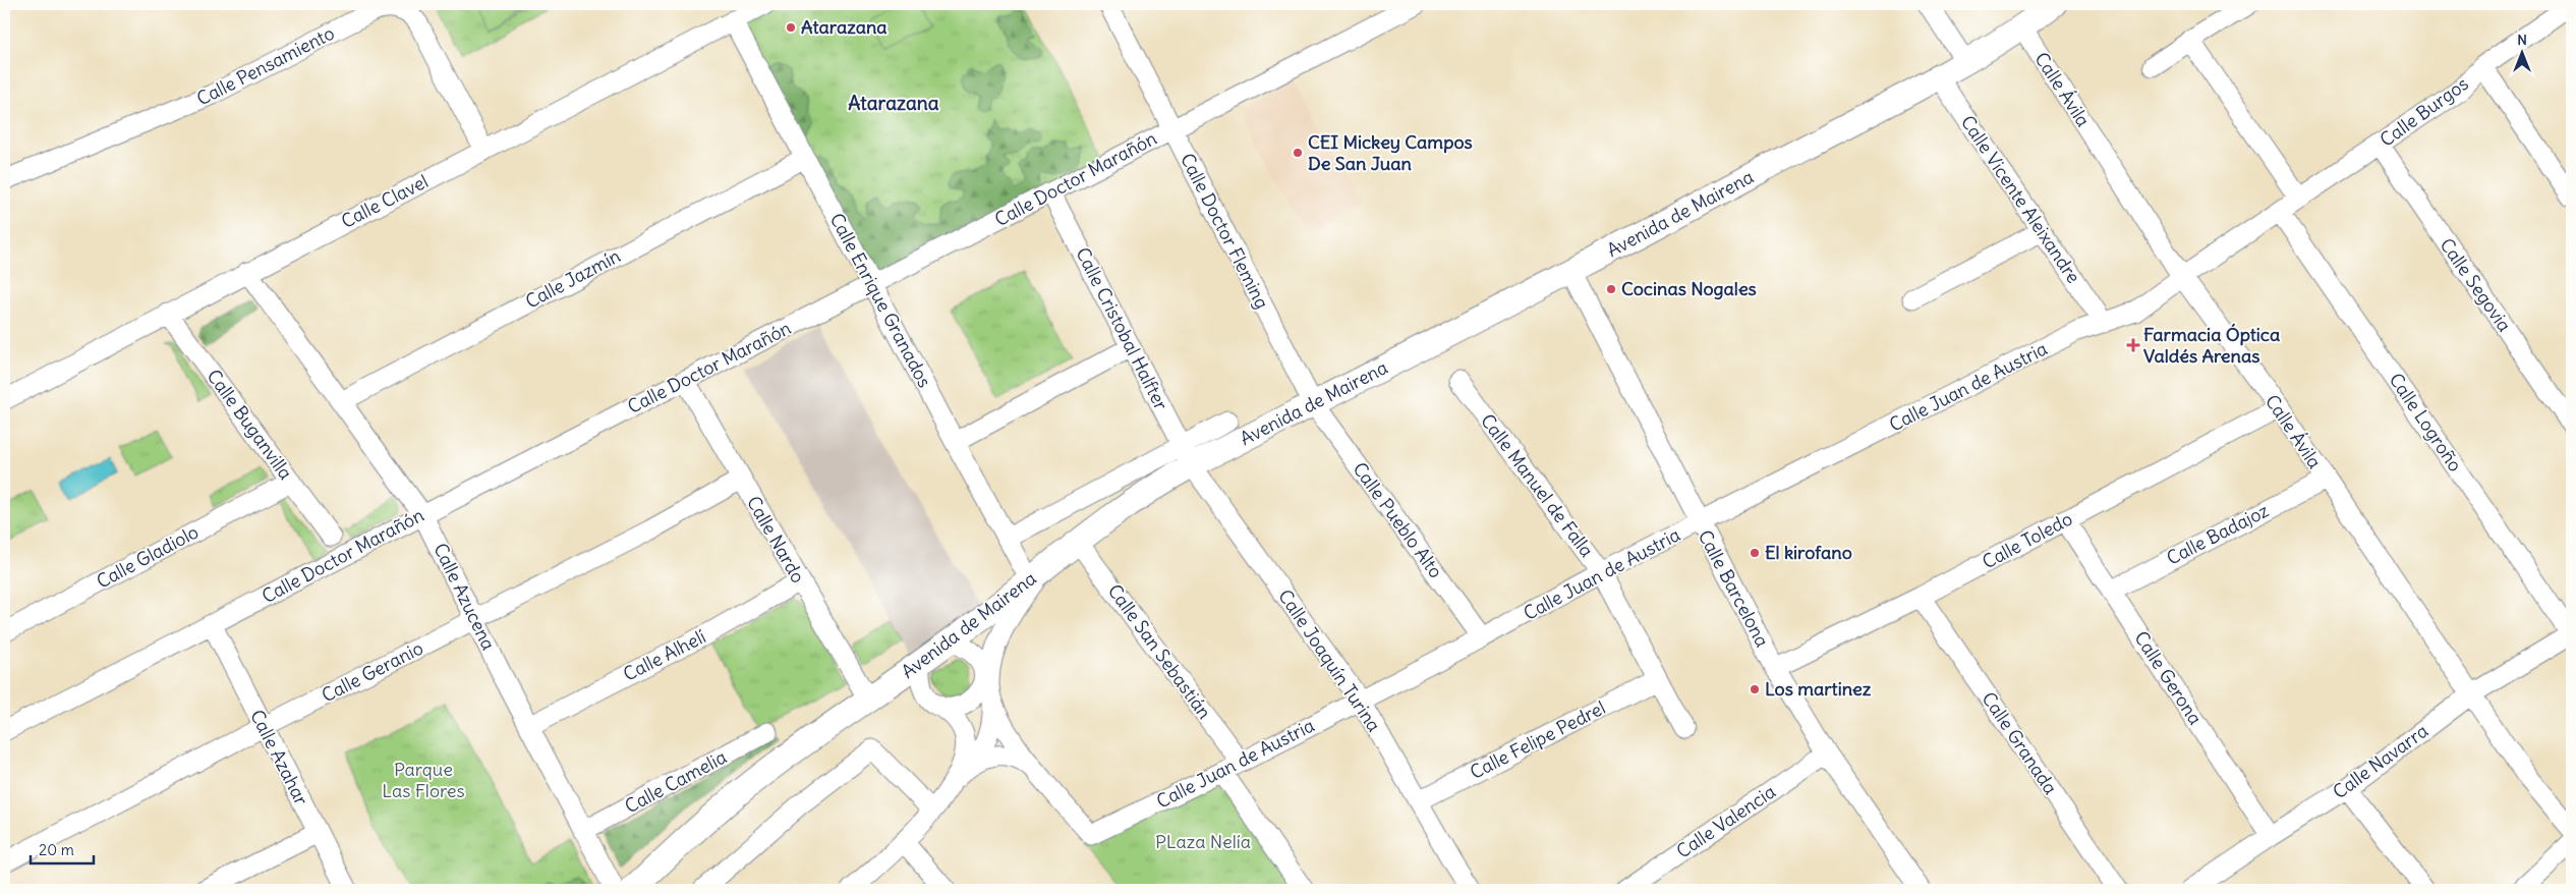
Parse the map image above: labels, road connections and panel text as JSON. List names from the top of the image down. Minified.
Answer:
{"streets":{"street":["Calle Pensamiento","Calle Ávila","Calle Burgos","Calle Doctor Marañón","Calle Vicente Aleixandre","Calle Clavel","Avenida de Mairena","Calle Doctor Fleming","Calle Jazmín","Calle Segovia","Calle Enrique Granados","Calle Cristobal Halfter","Calle Juan de Austria","Calle Logroño","Calle Buganvilla","Calle Manuel de Falla","Calle Pueblo Alto","Calle Badajoz","Calle Nardo","Calle Toledo","Calle Gladiolo","Calle Barcelona","Calle Azucena","Calle San Sebastián","Calle Alhelí","Calle Joaquín Turina","Calle Geranio","Calle Gerona","Calle Felipe Pedrel","Calle Granada","Calle Azahar","Calle Navarra","Calle Camelia","Calle Valencia"]},"crossings":[["Calle Pensamiento","Calle Clavel"],["Calle Ávila","Calle Burgos"],["Calle Ávila","Avenida de Mairena"],["Calle Ávila","Calle Juan de Austria"],["Calle Ávila","Calle Badajoz"],["Calle Ávila","Calle Toledo"],["Calle Ávila","Calle Navarra"],["Calle Burgos","Calle Segovia"],["Calle Burgos","Calle Juan de Austria"],["Calle Burgos","Calle Logroño"],["Calle Doctor Marañón","Calle Doctor Fleming"],["Calle Doctor Marañón","Calle Enrique Granados"],["Calle Doctor Marañón","Calle Cristobal Halfter"],["Calle Doctor Marañón","Calle Nardo"],["Calle Doctor Marañón","Calle Azucena"],["Calle Doctor Marañón","Calle Azahar"],["Calle Vicente Aleixandre","Avenida de Mairena"],["Calle Vicente Aleixandre","Calle Juan de Austria"],["Calle Clavel","Calle Enrique Granados"],["Calle Clavel","Calle Buganvilla"],["Calle Clavel","Calle Azucena"],["Avenida de Mairena","Calle Doctor Fleming"],["Avenida de Mairena","Calle Enrique Granados"],["Avenida de Mairena","Calle Cristobal Halfter"],["Avenida de Mairena","Calle Pueblo Alto"],["Avenida de Mairena","Calle Nardo"],["Avenida de Mairena","Calle Barcelona"],["Avenida de Mairena","Calle San Sebastián"],["Avenida de Mairena","Calle Joaquín Turina"],["Calle Doctor Fleming","Calle Pueblo Alto"],["Calle Jazmín","Calle Enrique Granados"],["Calle Jazmín","Calle Azucena"],["Calle Cristobal Halfter","Calle Joaquín Turina"],["Calle Juan de Austria","Calle Manuel de Falla"],["Calle Juan de Austria","Calle Pueblo Alto"],["Calle Juan de Austria","Calle Barcelona"],["Calle Juan de Austria","Calle San Sebastián"],["Calle Juan de Austria","Calle Joaquín Turina"],["Calle Logroño","Calle Navarra"],["Calle Buganvilla","Calle Gladiolo"],["Calle Manuel de Falla","Calle Felipe Pedrel"],["Calle Badajoz","Calle Gerona"],["Calle Nardo","Calle Alhelí"],["Calle Nardo","Calle Geranio"],["Calle Toledo","Calle Barcelona"],["Calle Toledo","Calle Gerona"],["Calle Toledo","Calle Granada"],["Calle Barcelona","Calle Valencia"],["Calle Azucena","Calle Alhelí"],["Calle Azucena","Calle Geranio"],["Calle Azucena","Calle Camelia"],["Calle Joaquín Turina","Calle Felipe Pedrel"],["Calle Geranio","Calle Azahar"],["Calle Gerona","Calle Navarra"]],"districts":["Atarazana"],"parks":["Parque Las Flores","PLaza Nelía"],"places":{"other":["Atarazana","CEI Mickey Campos De San Juan","Cocinas Nogales","El kirofano","Los martinez"],"health":["Farmacia Óptica Valdés Arenas"]},"scale_bar":"20 m","north":"top"}
